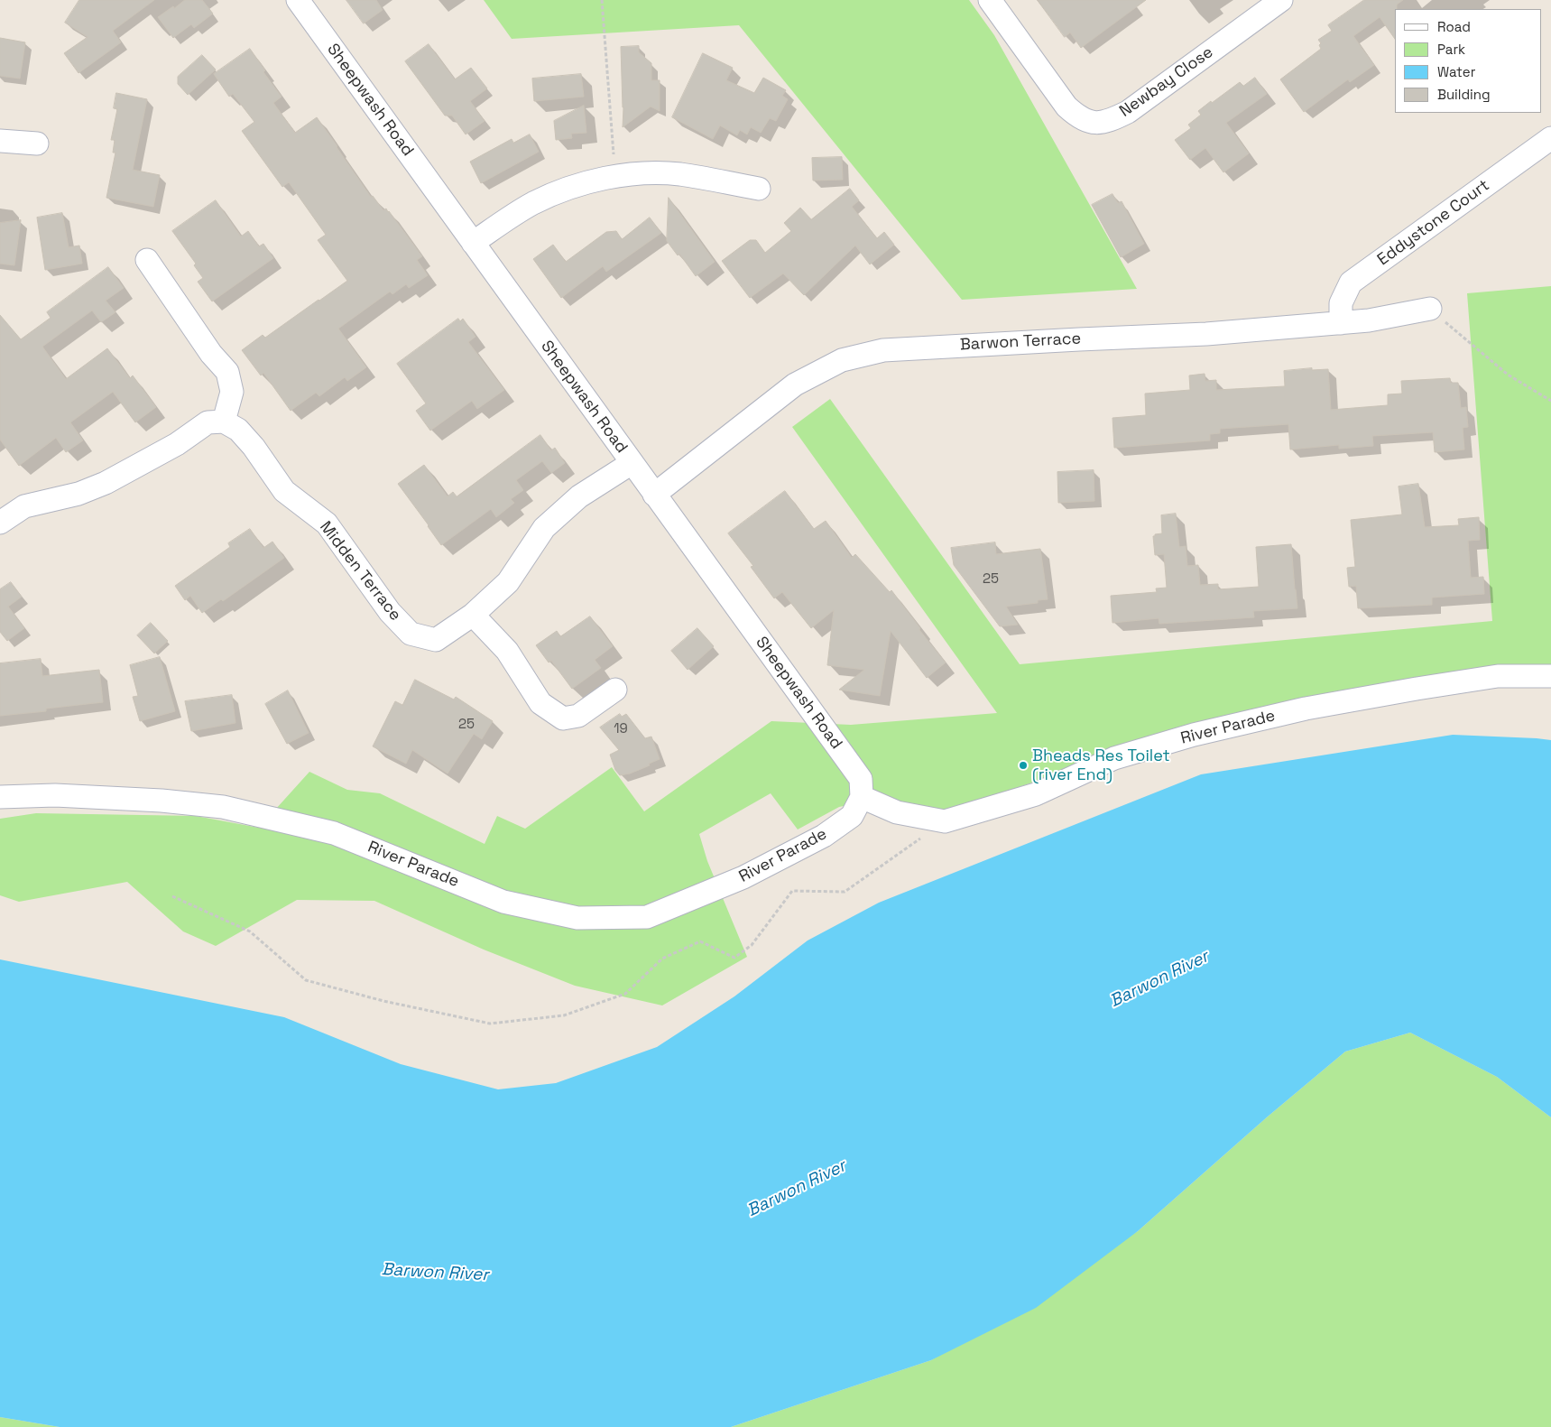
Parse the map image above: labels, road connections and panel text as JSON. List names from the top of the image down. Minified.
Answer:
{"streets":{"street":["Newbay Close","Sheepwash Road","Eddystone Court","Barwon Terrace","Midden Terrace","River Parade"]},"crossings":[["Sheepwash Road","Barwon Terrace"],["Sheepwash Road","Midden Terrace"],["Sheepwash Road","River Parade"],["Eddystone Court","Barwon Terrace"]],"water":["Barwon River"],"places":["Bheads Res Toilet (river End)"],"house_numbers":["25","25","19"],"legend":["Road","Park","Water","Building"]}
